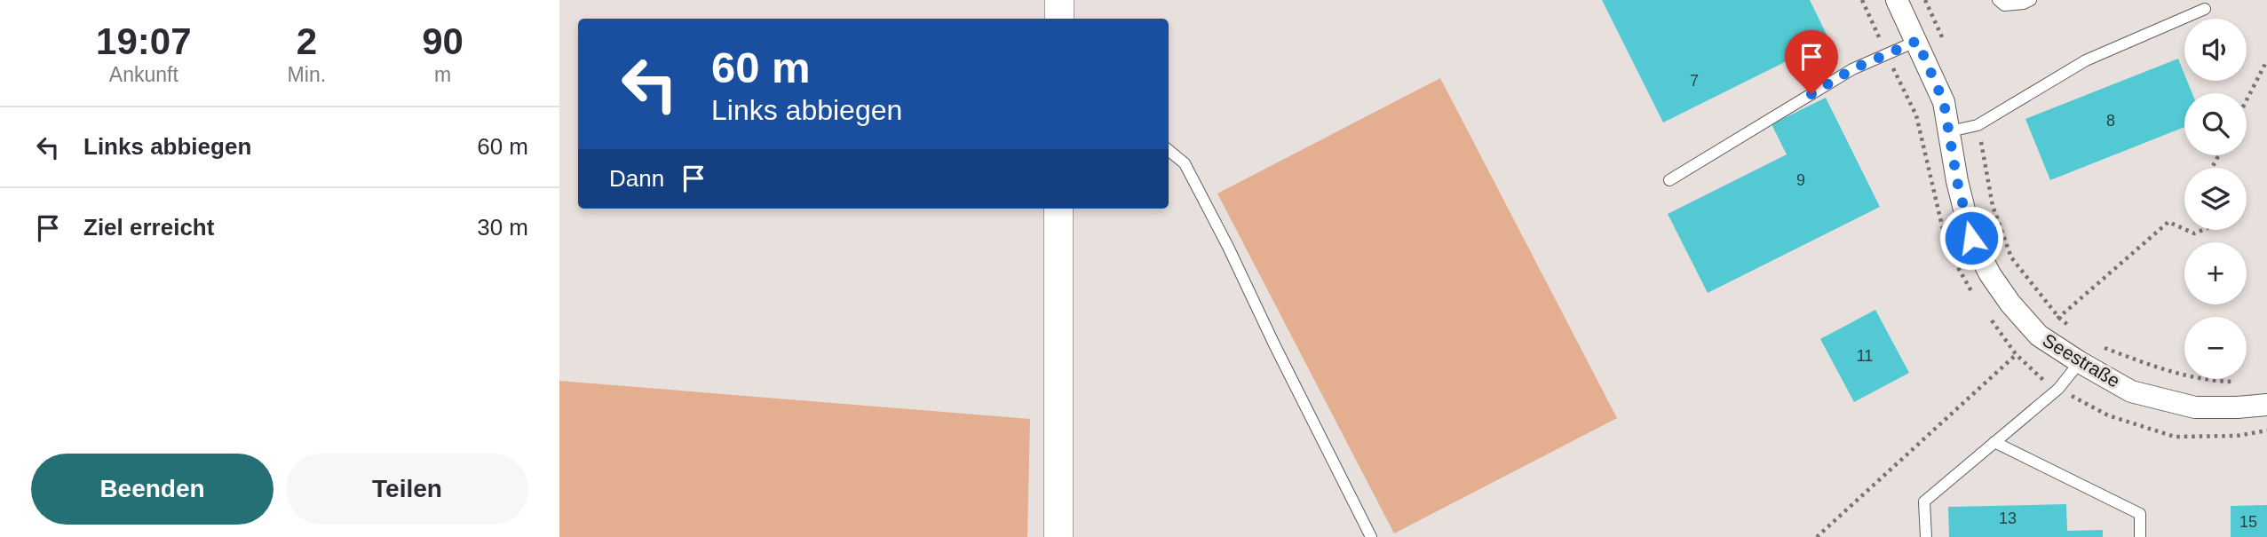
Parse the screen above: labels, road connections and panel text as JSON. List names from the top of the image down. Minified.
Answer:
{"streets":{"street":["Seestraße"]},"house_numbers":["7","8","9","11","13","15"],"page":{"eta":["19:07","Ankunft","2","Min.","90","m"],"map_buttons":["+","−"],"turn":["60 m","Links abbiegen"],"list":[{"name":"Links abbiegen","value":"60 m"},{"name":"Ziel erreicht","value":"30 m"}],"then":"Dann","buttons":["Beenden","Teilen"]}}
